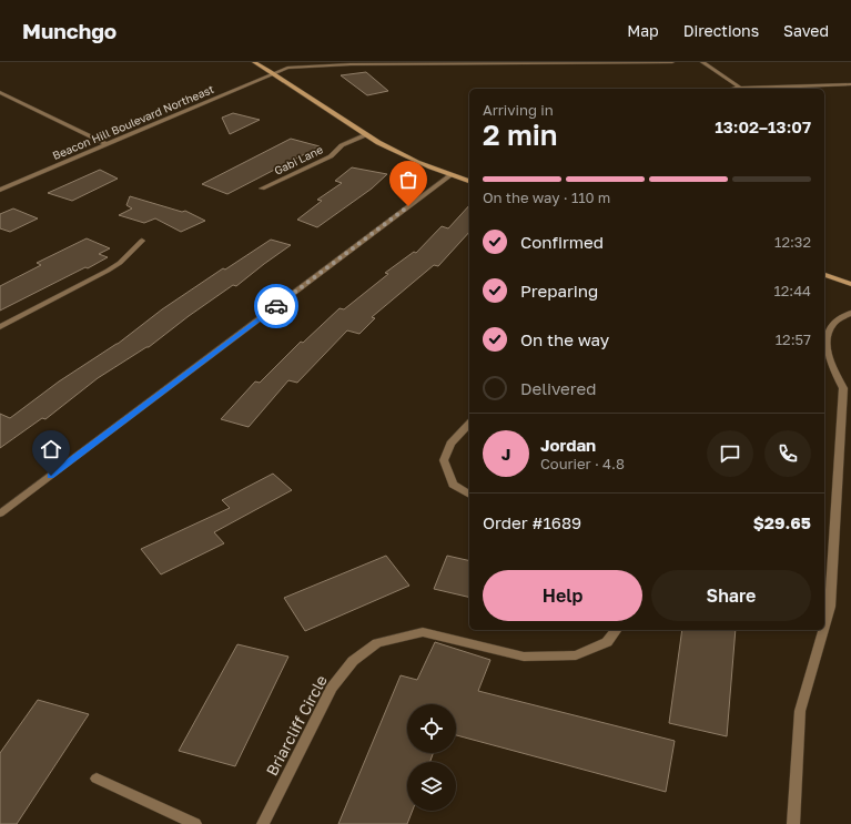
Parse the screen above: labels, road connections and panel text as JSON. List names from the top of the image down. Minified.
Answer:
{"streets":{"street":["Beacon Hill Boulevard Northeast","Gabi Lane","Briarcliff Circle"]},"page":{"header":"Munchgo","nav":["Map","Directions","Saved"],"heading":["2 min","Arriving in","13:02–13:07"],"panel":["Jordan","Courier · 4.8","Order #1689","$29.65"],"bar":"On the way · 110 m","list":[["Confirmed","12:32"],["Preparing","12:44"],["On the way","12:57"],"Delivered"],"round":"J","buttons":["Help","Share"]}}
